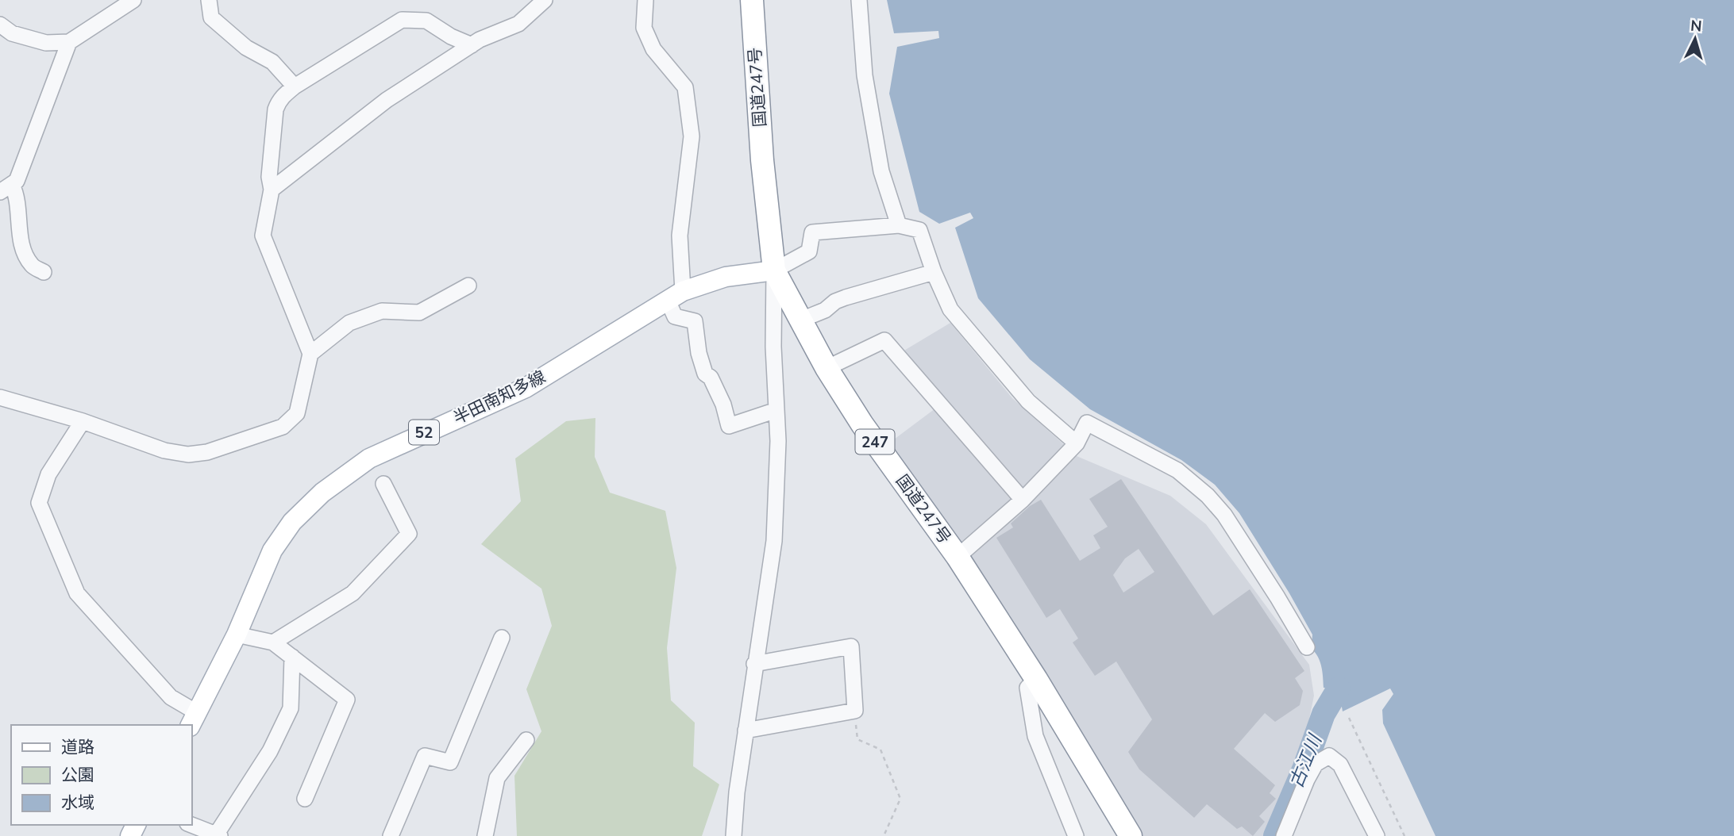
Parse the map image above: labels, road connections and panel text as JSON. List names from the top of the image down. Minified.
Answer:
{"streets":{"highway":["国道247号","247"],"main road":["半田南知多線","52"]},"crossings":[["国道247号","半田南知多線"]],"water":["古江川"],"legend":["道路","公園","水域"],"north":"top"}
